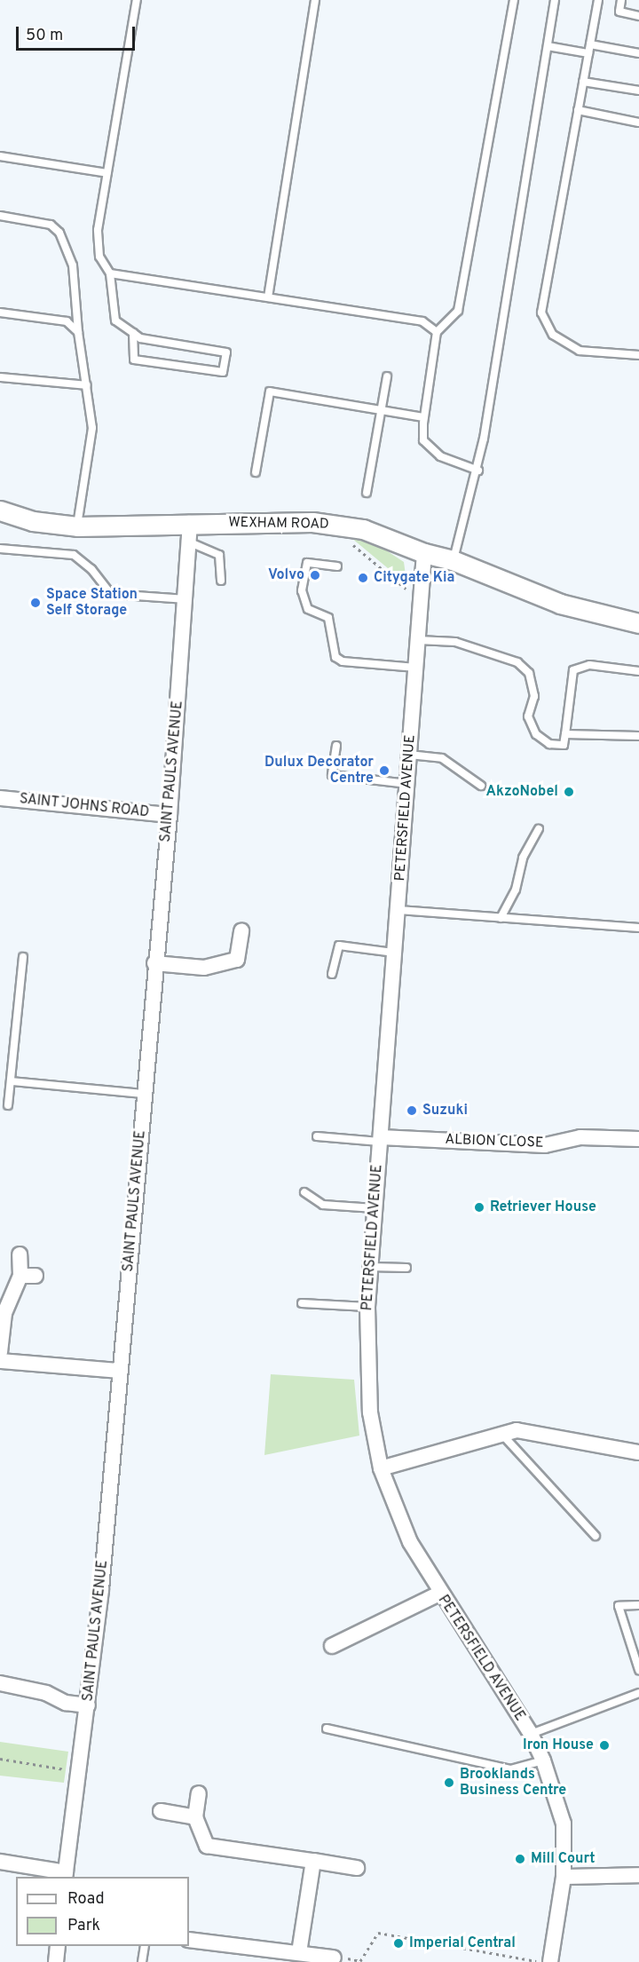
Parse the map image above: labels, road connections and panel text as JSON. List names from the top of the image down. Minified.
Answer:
{"streets":{"street":["WEXHAM ROAD","SAINT PAULS AVENUE","SAINT JOHNS ROAD","PETERSFIELD AVENUE","ALBION CLOSE"]},"crossings":[["WEXHAM ROAD","SAINT PAULS AVENUE"],["WEXHAM ROAD","PETERSFIELD AVENUE"],["SAINT PAULS AVENUE","SAINT JOHNS ROAD"],["PETERSFIELD AVENUE","ALBION CLOSE"]],"places":["Volvo","Citygate Kia","Space Station Self Storage","Dulux Decorator Centre","AkzoNobel","Suzuki","Retriever House","Iron House","Brooklands Business Centre","Mill Court","Imperial Central"],"legend":["Road","Park"],"scale_bar":"50 m"}
